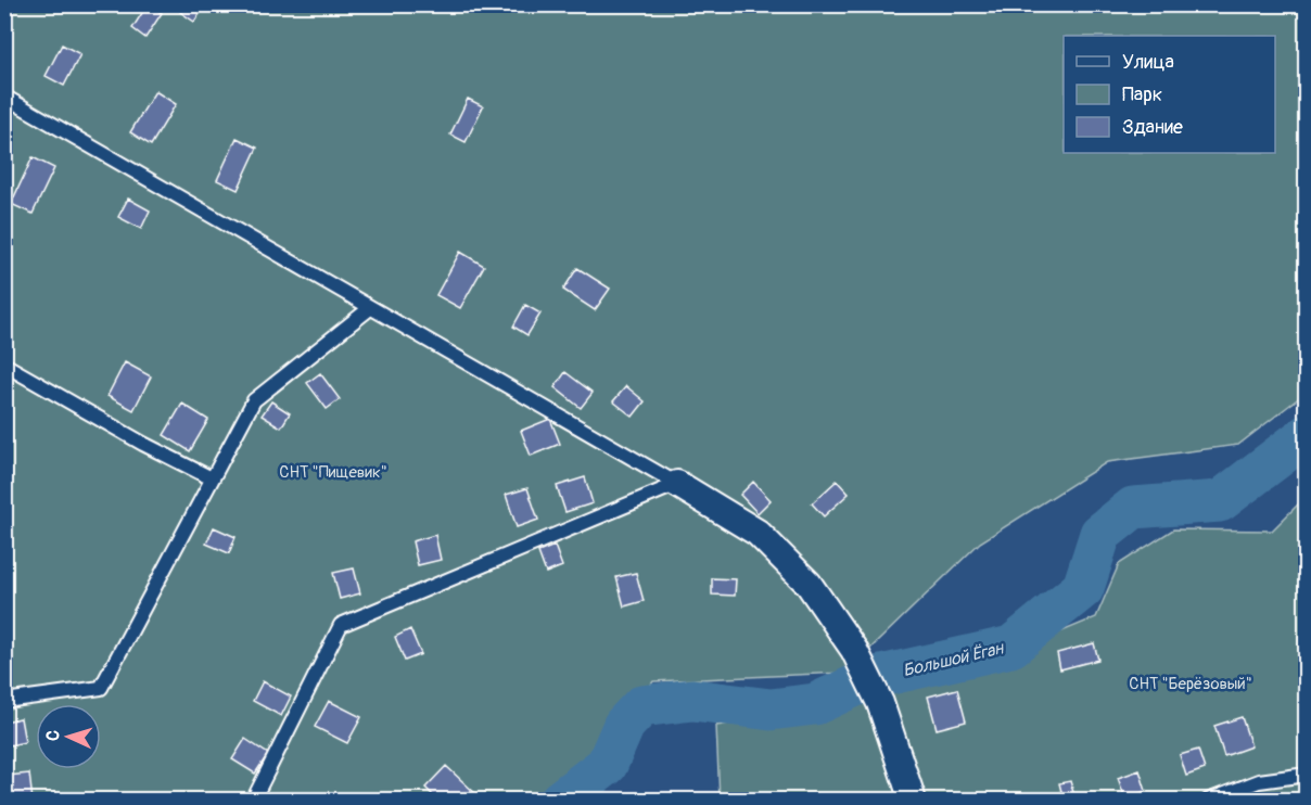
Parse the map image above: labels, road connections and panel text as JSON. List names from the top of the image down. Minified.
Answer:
{"water":["Большой Ёган"],"parks":["СНТ \"Пищевик\"","СНТ \"Берёзовый\""],"legend":["Улица","Парк","Здание"],"north":"left"}
